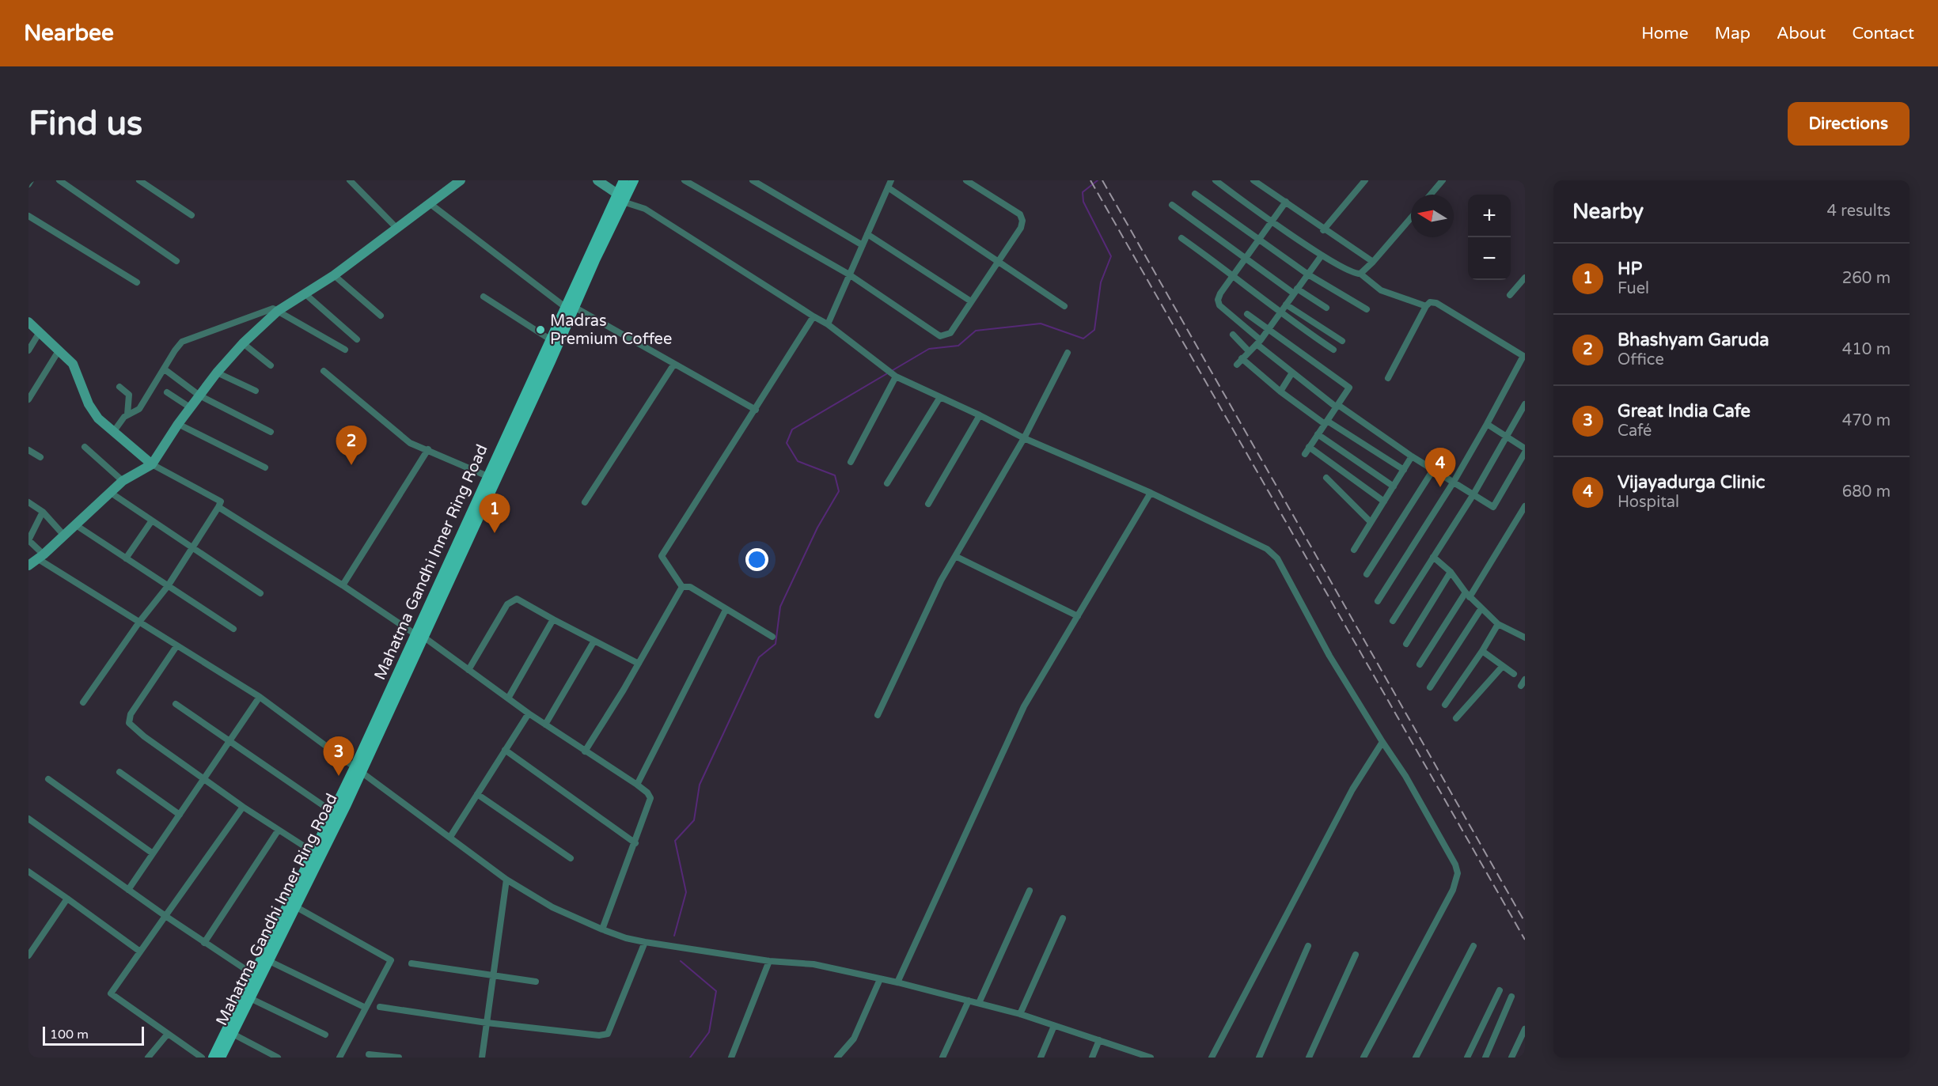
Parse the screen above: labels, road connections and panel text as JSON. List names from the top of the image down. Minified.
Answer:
{"streets":{"main road":["Mahatma Gandhi Inner Ring Road"]},"places":["Madras Premium Coffee"],"scale_bar":"100 m","north":"left","page":{"header":"Nearbee","nav":["Home","Map","About","Contact"],"buttons":"Directions","title":"Find us","heading":["Nearby","4 results"],"map_buttons":["+","−"],"list":[{"mark":"1","name":"HP","note":"Fuel","value":"260 m"},{"mark":"2","name":"Bhashyam Garuda","note":"Office","value":"410 m"},{"mark":"3","name":"Great India Cafe","note":"Café","value":"470 m"},{"mark":"4","name":"Vijayadurga Clinic","note":"Hospital","value":"680 m"}],"pins":["2","4","1","3"],"scale":"100 m"}}
